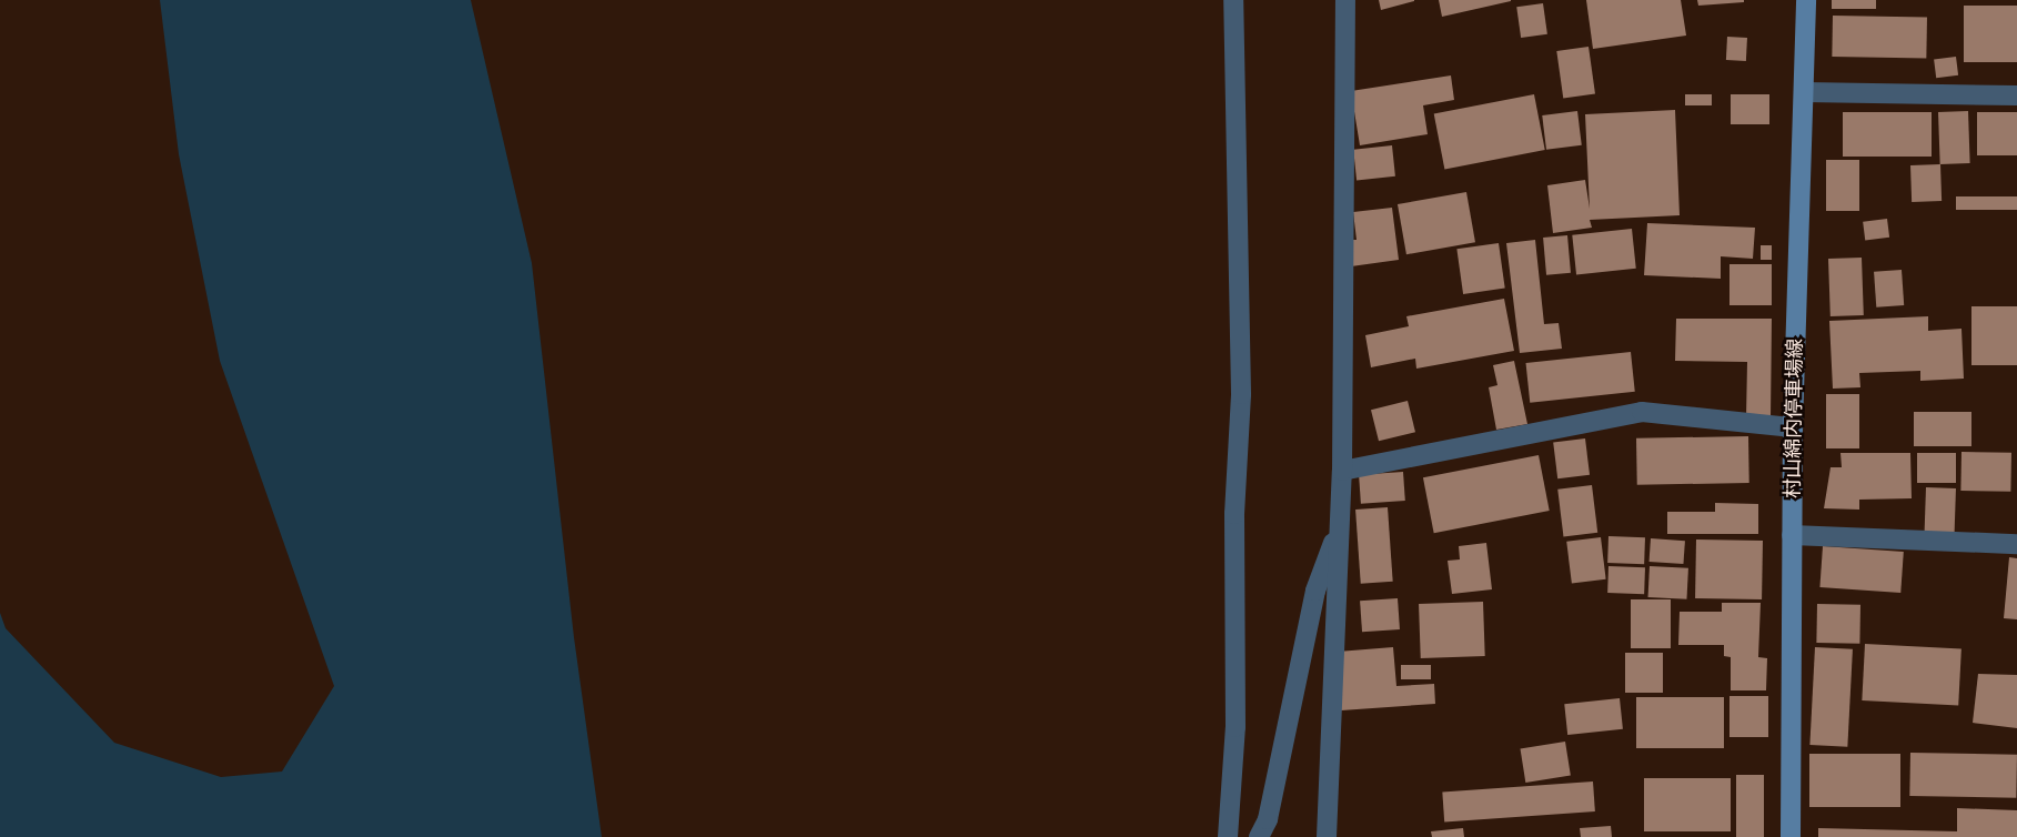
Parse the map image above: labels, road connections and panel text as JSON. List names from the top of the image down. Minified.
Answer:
{"streets":{"main road":["村山綿内停車場線"]}}
